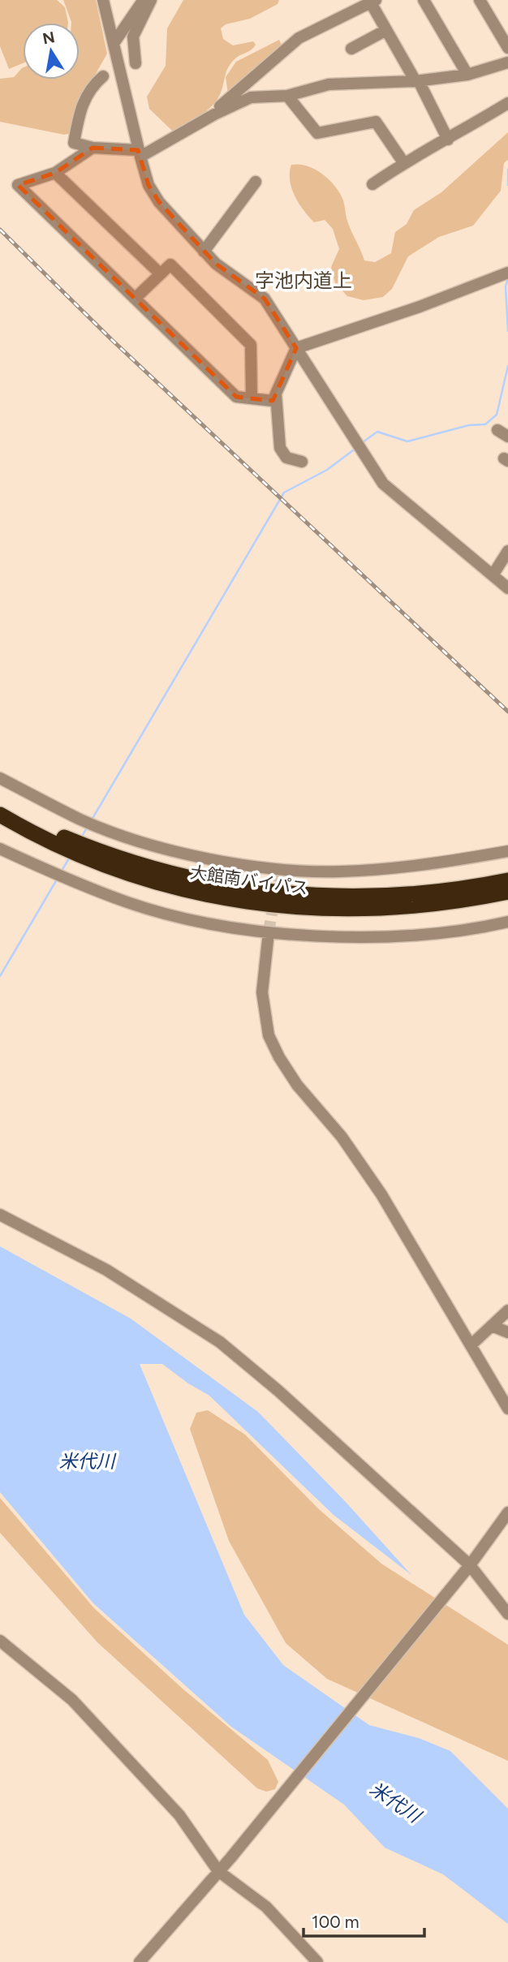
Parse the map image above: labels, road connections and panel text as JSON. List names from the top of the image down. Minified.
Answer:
{"streets":{"highway":["大館南バイパス"]},"districts":["字池内道上"],"water":["米代川"],"scale_bar":"100 m","north":"top"}
